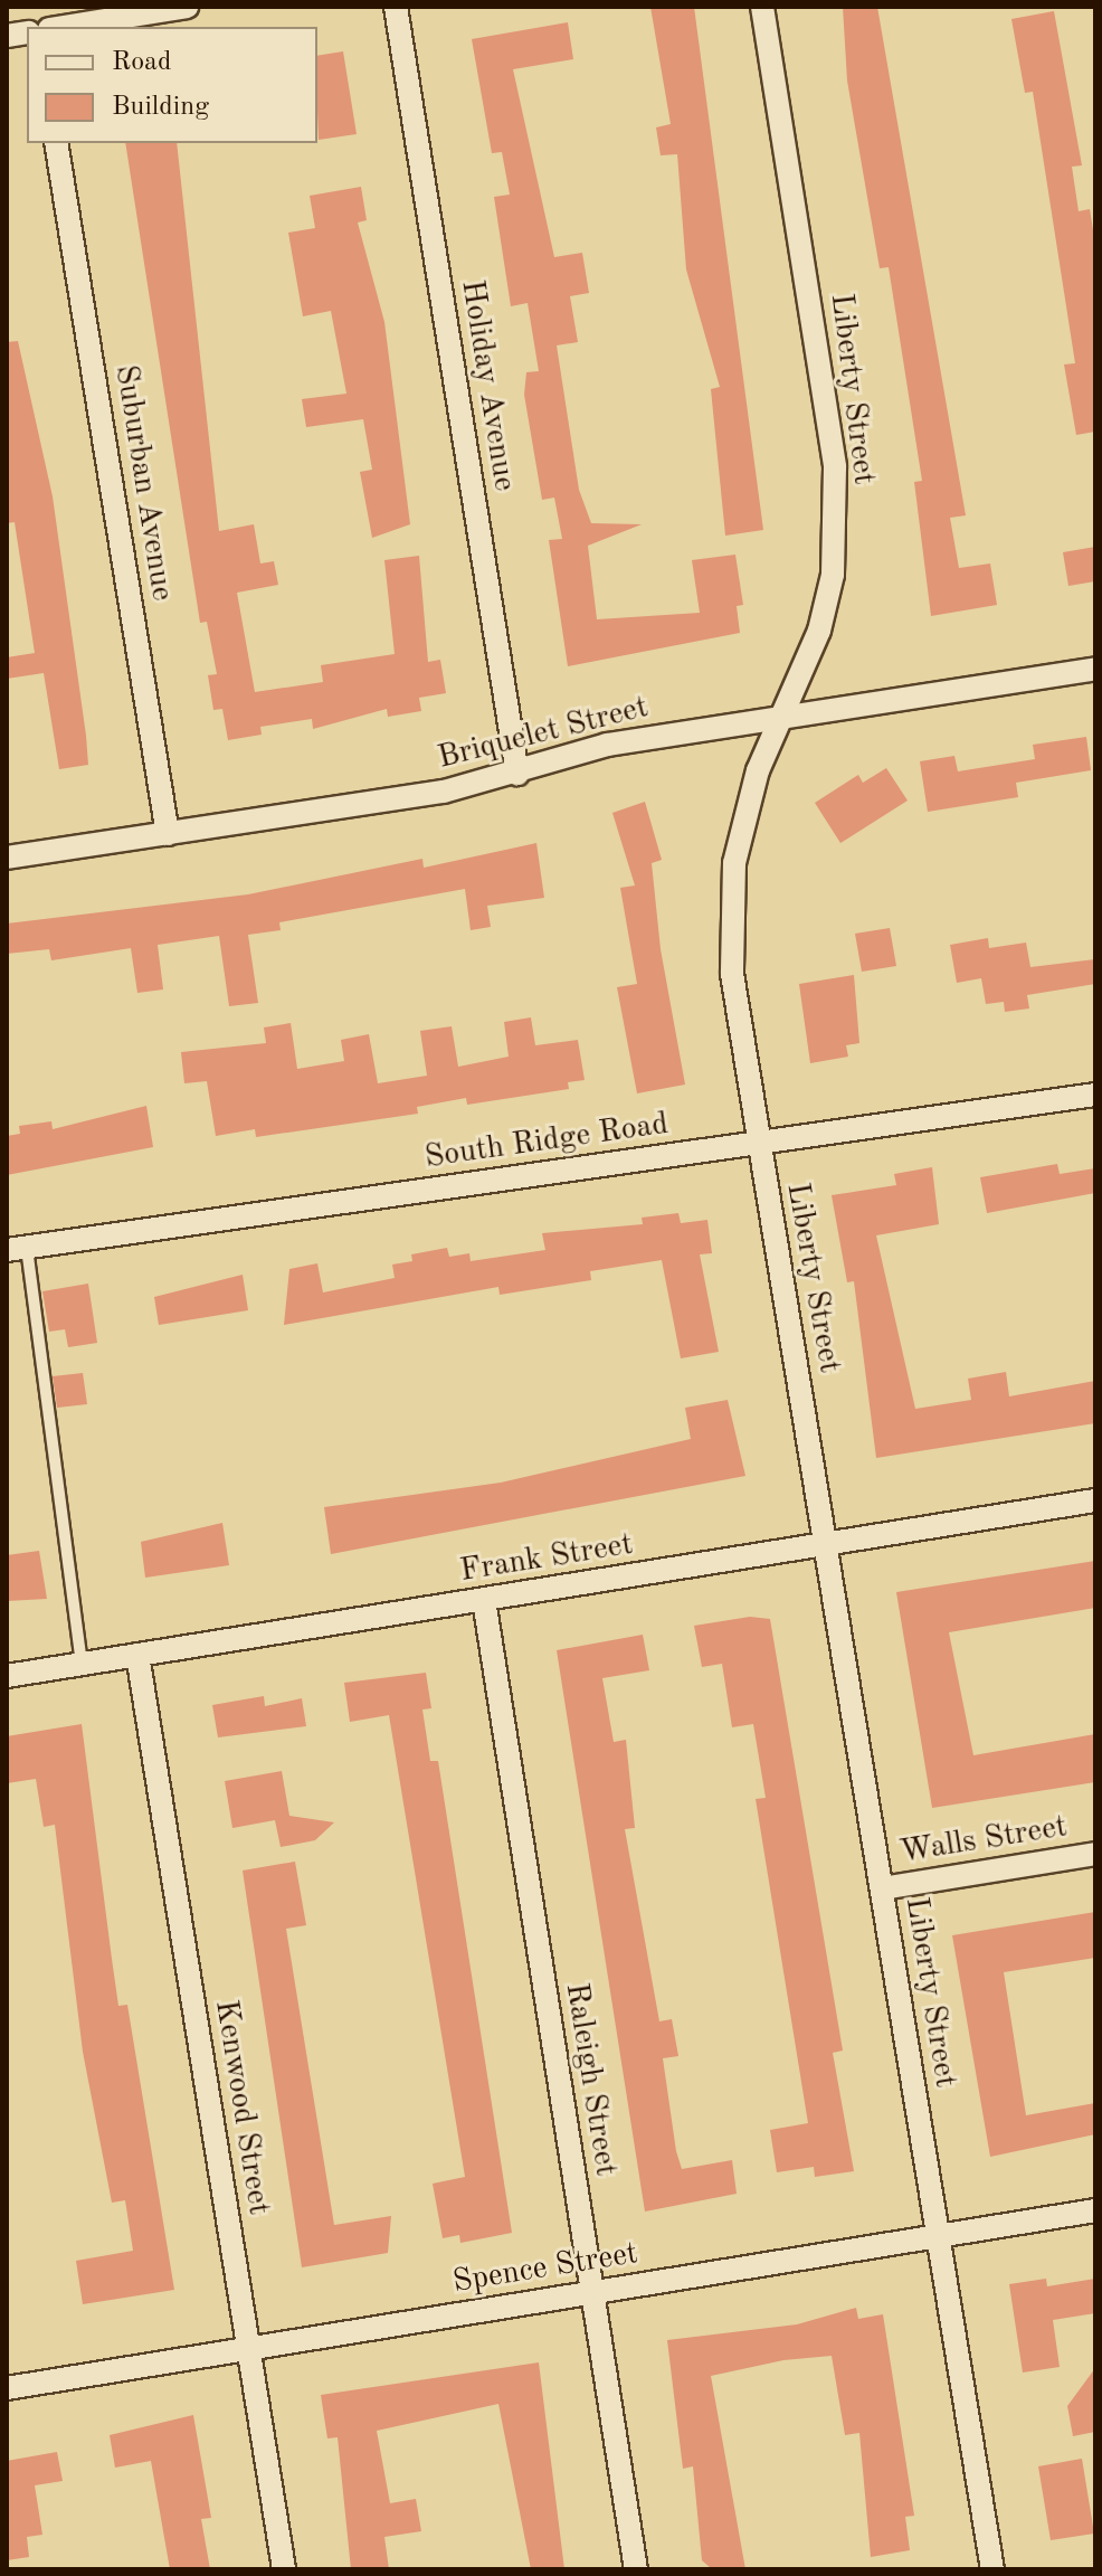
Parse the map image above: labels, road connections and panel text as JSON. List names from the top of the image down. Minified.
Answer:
{"streets":{"street":["Holiday Avenue","Liberty Street","Suburban Avenue","Briquelet Street","South Ridge Road","Frank Street","Walls Street","Raleigh Street","Kenwood Street","Spence Street"]},"crossings":[["Holiday Avenue","Briquelet Street"],["Liberty Street","Briquelet Street"],["Liberty Street","South Ridge Road"],["Liberty Street","Frank Street"],["Liberty Street","Walls Street"],["Liberty Street","Spence Street"],["Suburban Avenue","Briquelet Street"],["Frank Street","Raleigh Street"],["Frank Street","Kenwood Street"],["Raleigh Street","Spence Street"],["Kenwood Street","Spence Street"]],"legend":["Road","Building"]}
